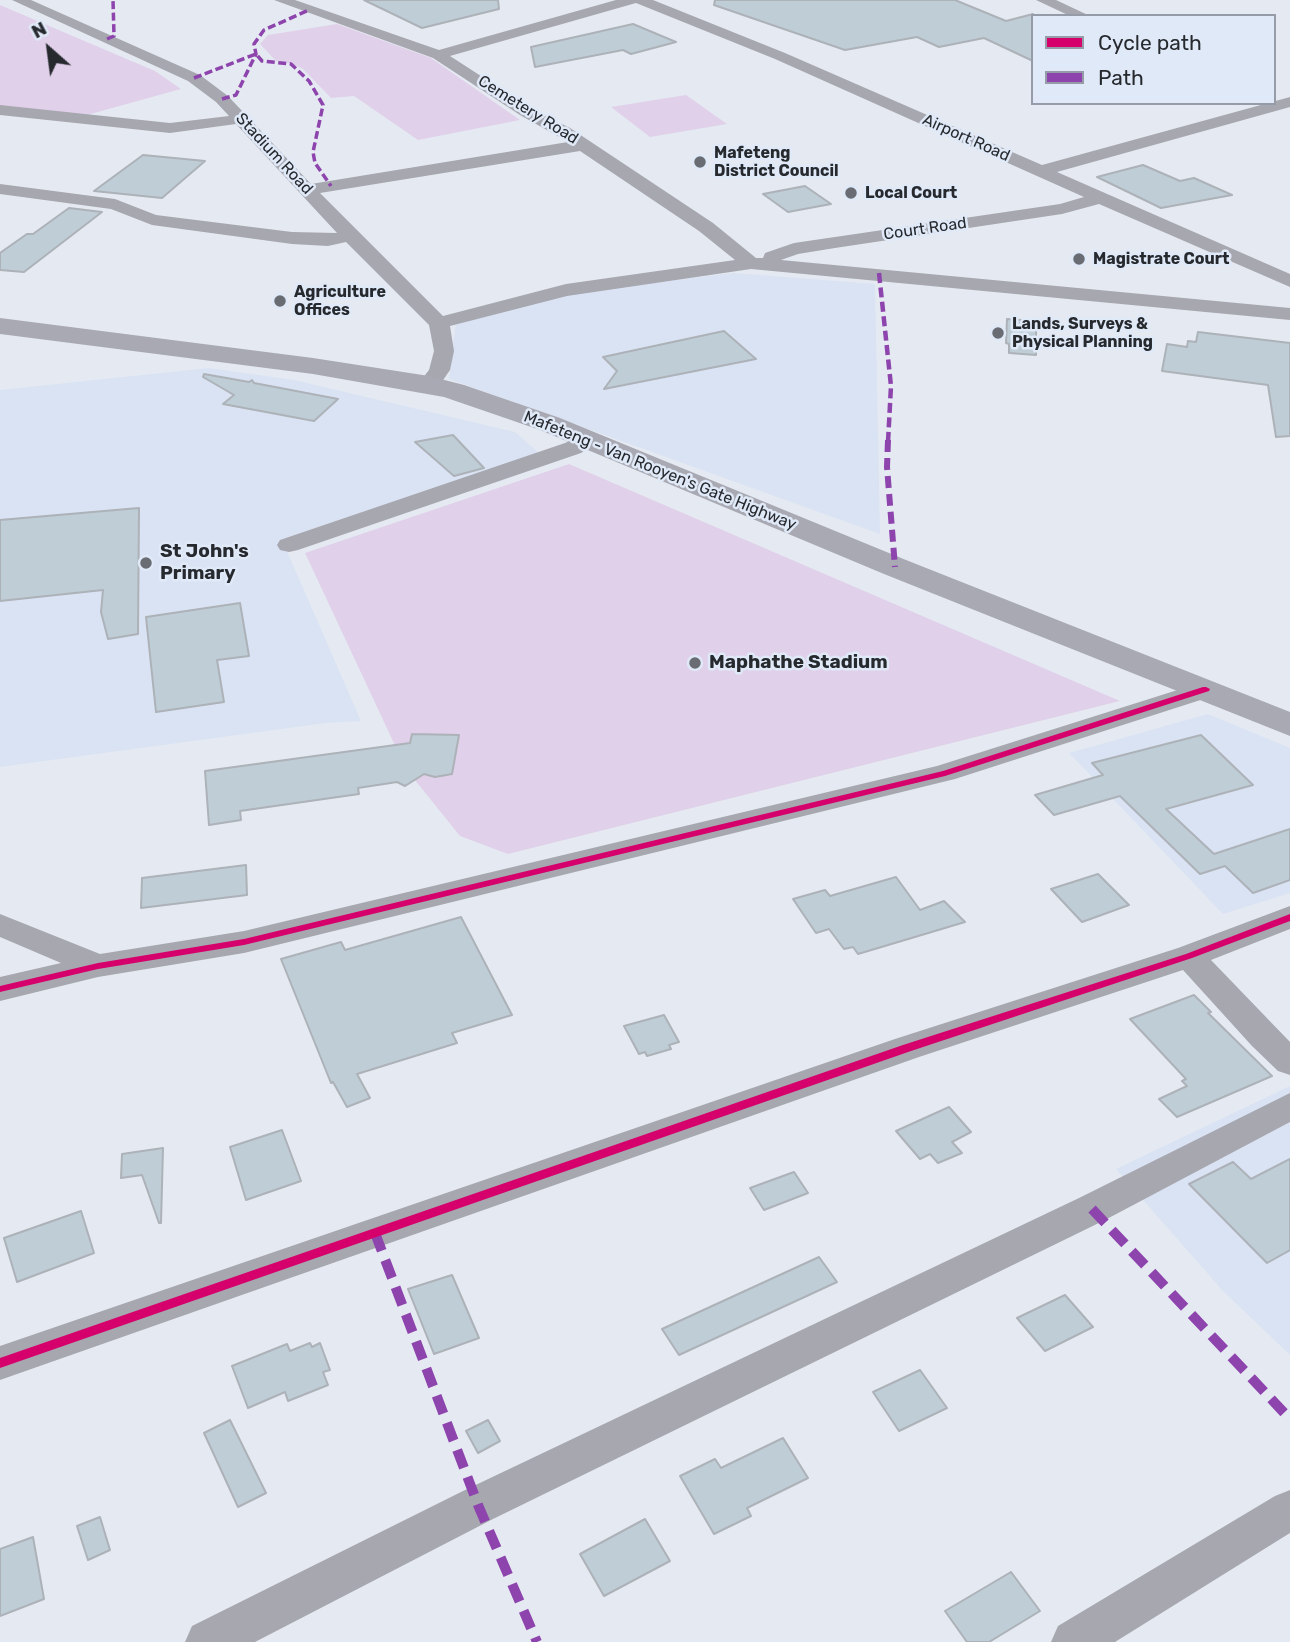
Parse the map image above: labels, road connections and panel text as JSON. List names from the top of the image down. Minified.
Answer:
{"streets":{"main road":["Mafeteng - Van Rooyen's Gate Highway"],"street":["Cemetery Road","Airport Road","Stadium Road","Court Road"]},"crossings":[["Cemetery Road","Court Road"],["Airport Road","Court Road"]],"places":["Mafeteng District Council","Local Court","Magistrate Court","Agriculture Offices","Lands, Surveys & Physical Planning","St John's Primary","Maphathe Stadium"],"legend":["Cycle path","Path"],"north":"top left"}
